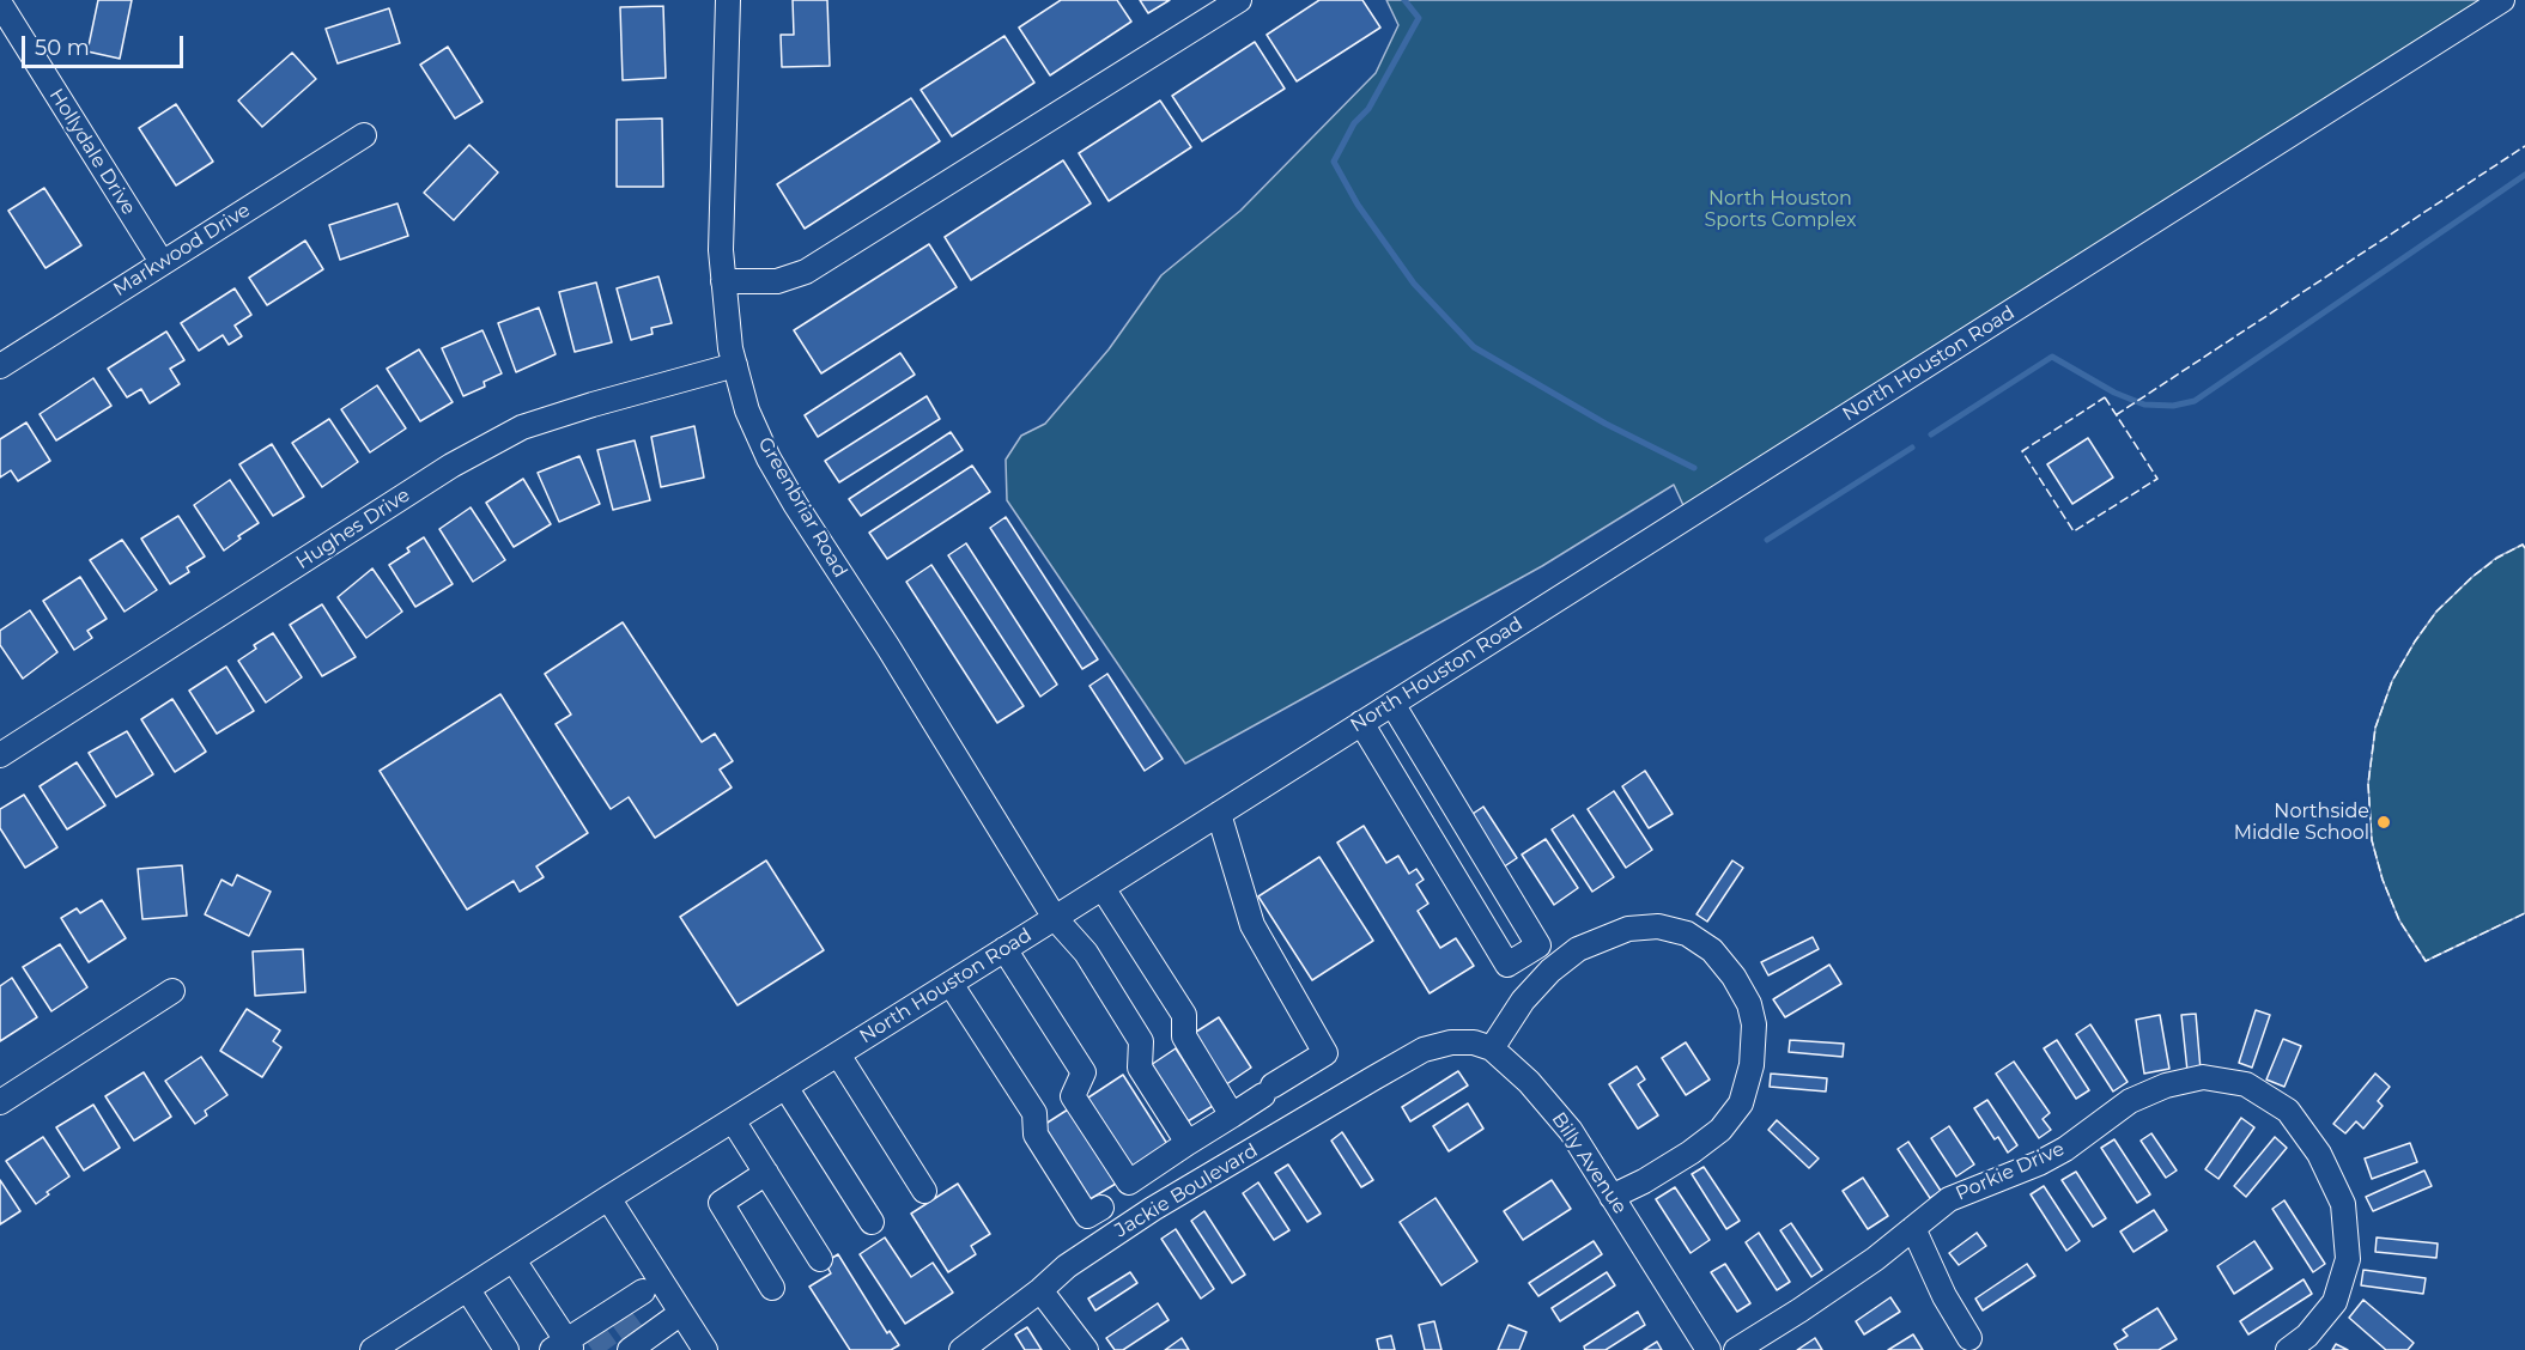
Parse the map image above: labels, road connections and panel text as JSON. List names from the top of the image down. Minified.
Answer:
{"streets":{"street":["Hollydale Drive","Markwood Drive","North Houston Road","Greenbriar Road","Hughes Drive","Billy Avenue","Porkie Drive","Jackie Boulevard"]},"crossings":[["Hollydale Drive","Markwood Drive"],["North Houston Road","Greenbriar Road"],["Greenbriar Road","Hughes Drive"],["Billy Avenue","Jackie Boulevard"]],"parks":["North Houston Sports Complex"],"places":["Northside Middle School"],"scale_bar":"50 m"}
